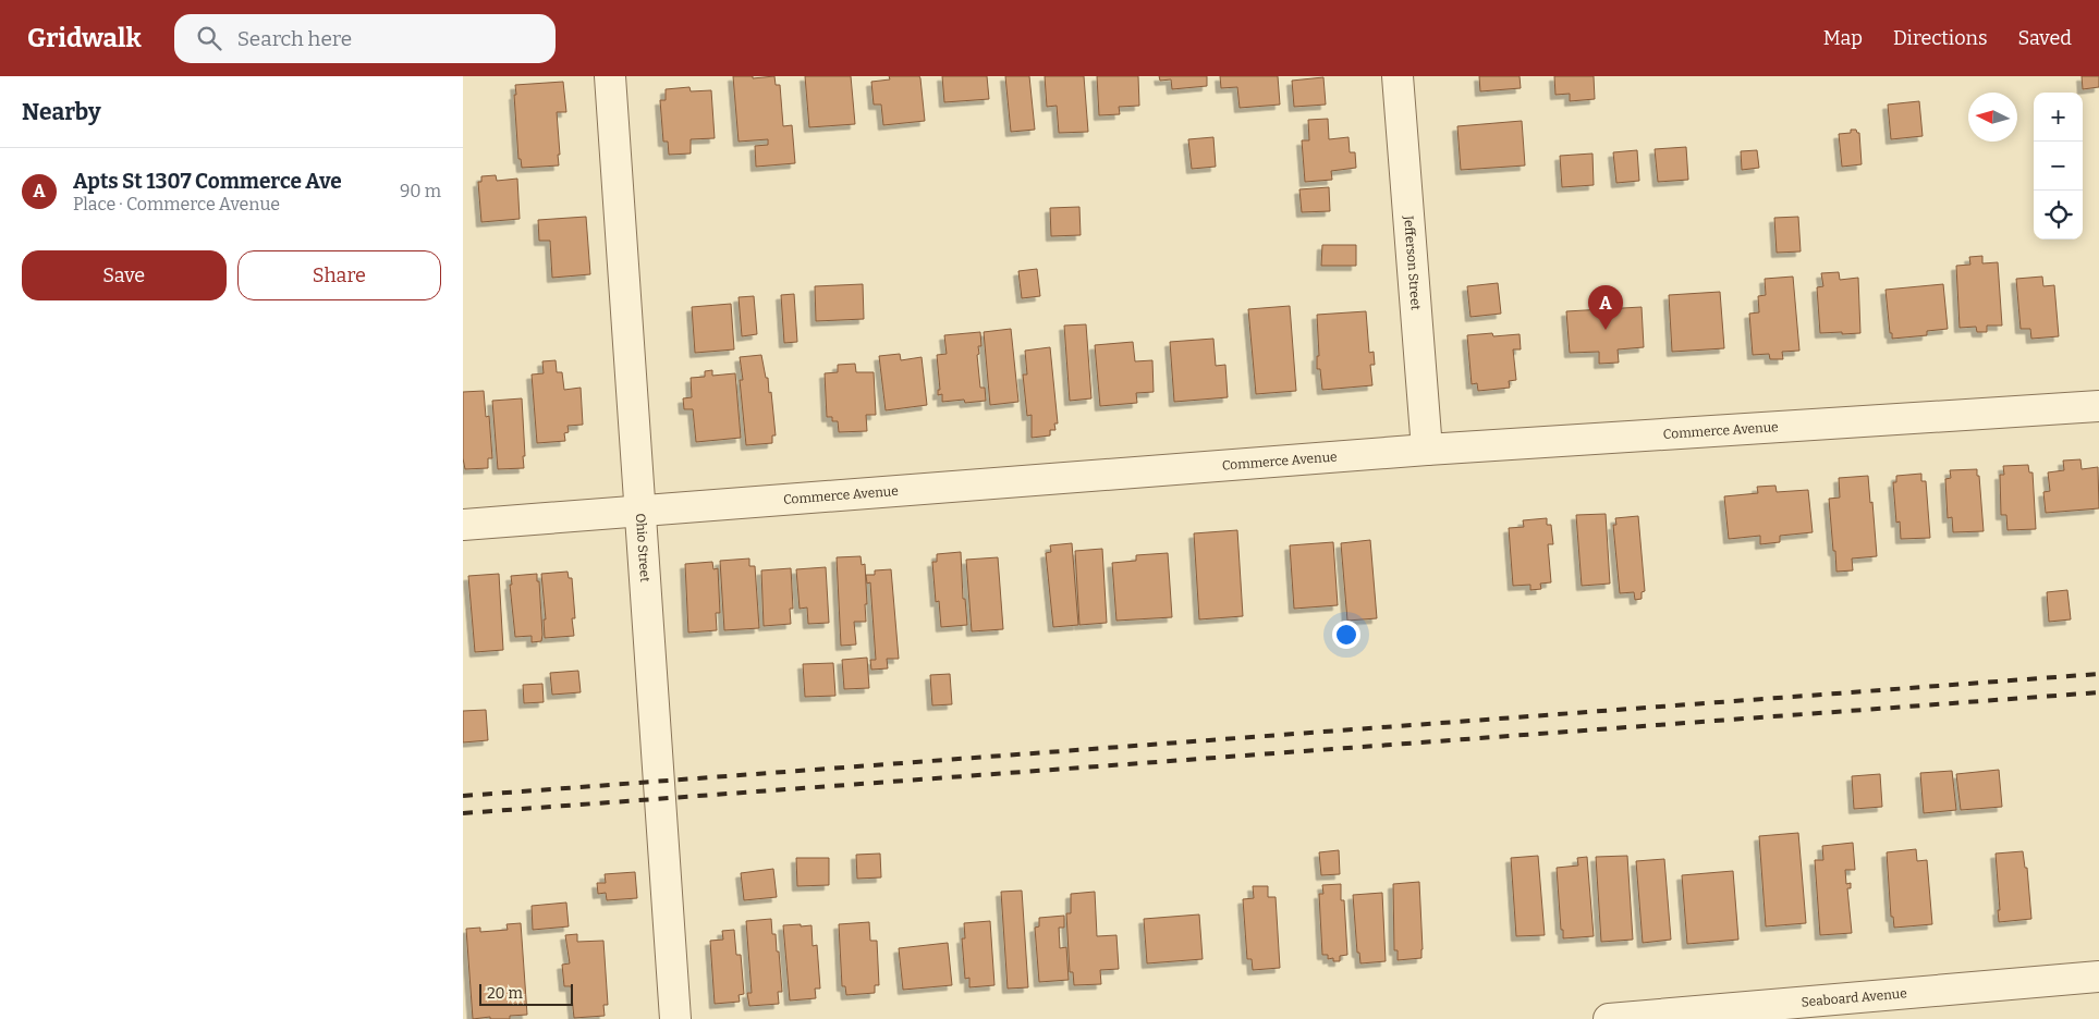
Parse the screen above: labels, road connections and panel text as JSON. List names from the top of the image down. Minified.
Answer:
{"streets":{"street":["Jefferson Street","Commerce Avenue","Ohio Street","Seaboard Avenue"]},"crossings":[["Jefferson Street","Commerce Avenue"],["Commerce Avenue","Ohio Street"]],"scale_bar":"20 m","north":"left","page":{"header":"Gridwalk","search":"Search here","nav":["Map","Directions","Saved"],"heading":"Nearby","map_buttons":["+","−"],"list":[{"mark":"A","name":"Apts St 1307 Commerce Ave","note":"Place · Commerce Avenue","value":"90 m"}],"buttons":["Save","Share"],"pins":"A","scale":"20 m"}}
